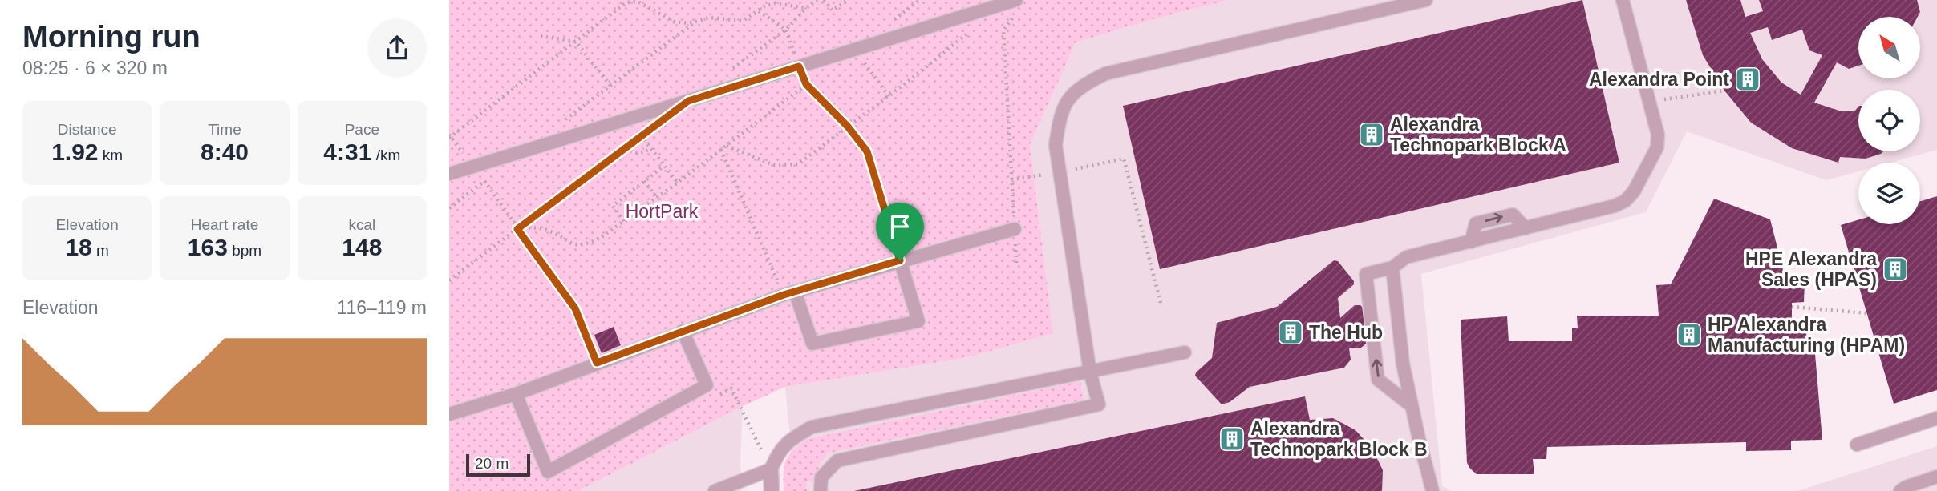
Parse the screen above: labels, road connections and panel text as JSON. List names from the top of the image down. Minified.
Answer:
{"parks":["HortPark"],"places":{"building":["Alexandra Point","Alexandra Technopark Block A","HPE Alexandra Sales (HPAS)","The Hub","HP Alexandra Manufacturing (HPAM)","Alexandra Technopark Block B"]},"scale_bar":"20 m","north":"top left","page":{"heading":["Morning run","08:25 · 6 × 320 m"],"stats":[["Distance","1.92 km"],["Time","8:40"],["Pace","4:31 /km"],["Elevation","18 m"],["Heart rate","163 bpm"],["kcal","148"]],"chart":["Elevation","116–119 m"],"scale":"20 m"}}
